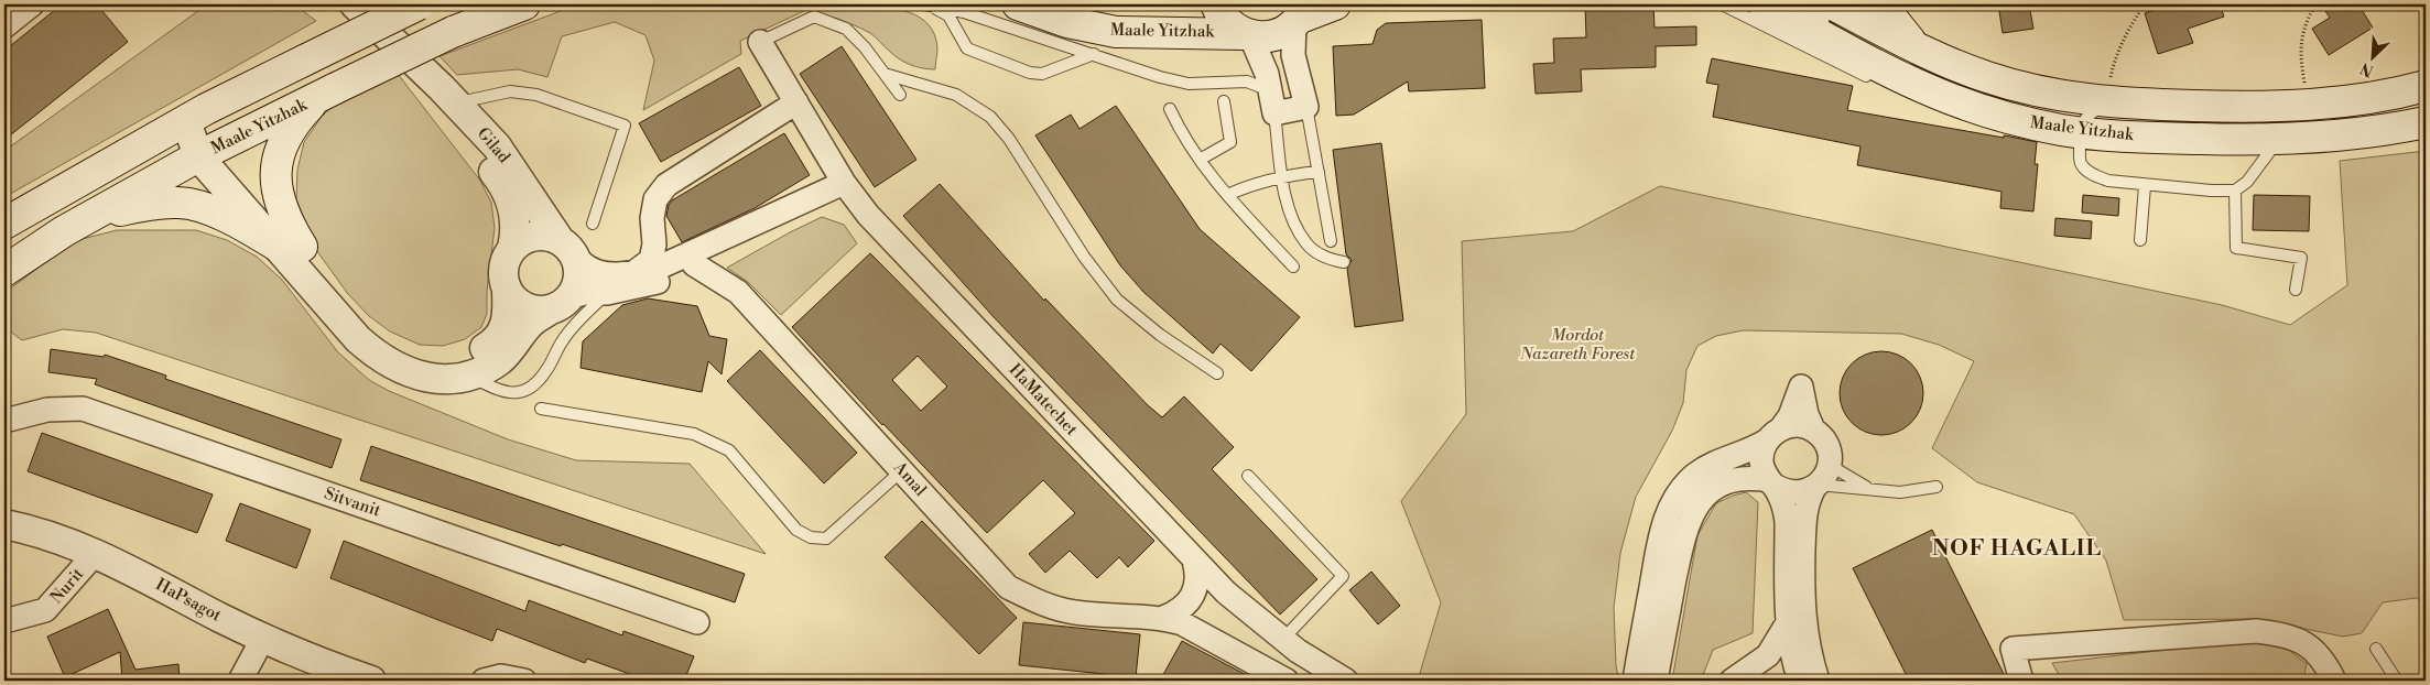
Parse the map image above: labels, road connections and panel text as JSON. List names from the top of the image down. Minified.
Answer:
{"streets":{"main road":["Maale Yitzhak"],"street":["Gilad","HaMatechet","Amal","Sitvanit","Nurit","HaPsagot"]},"crossings":[["Nurit","HaPsagot"]],"districts":["NOF HAGALIL"],"parks":["Mordot Nazareth Forest"],"north":"bottom left"}
